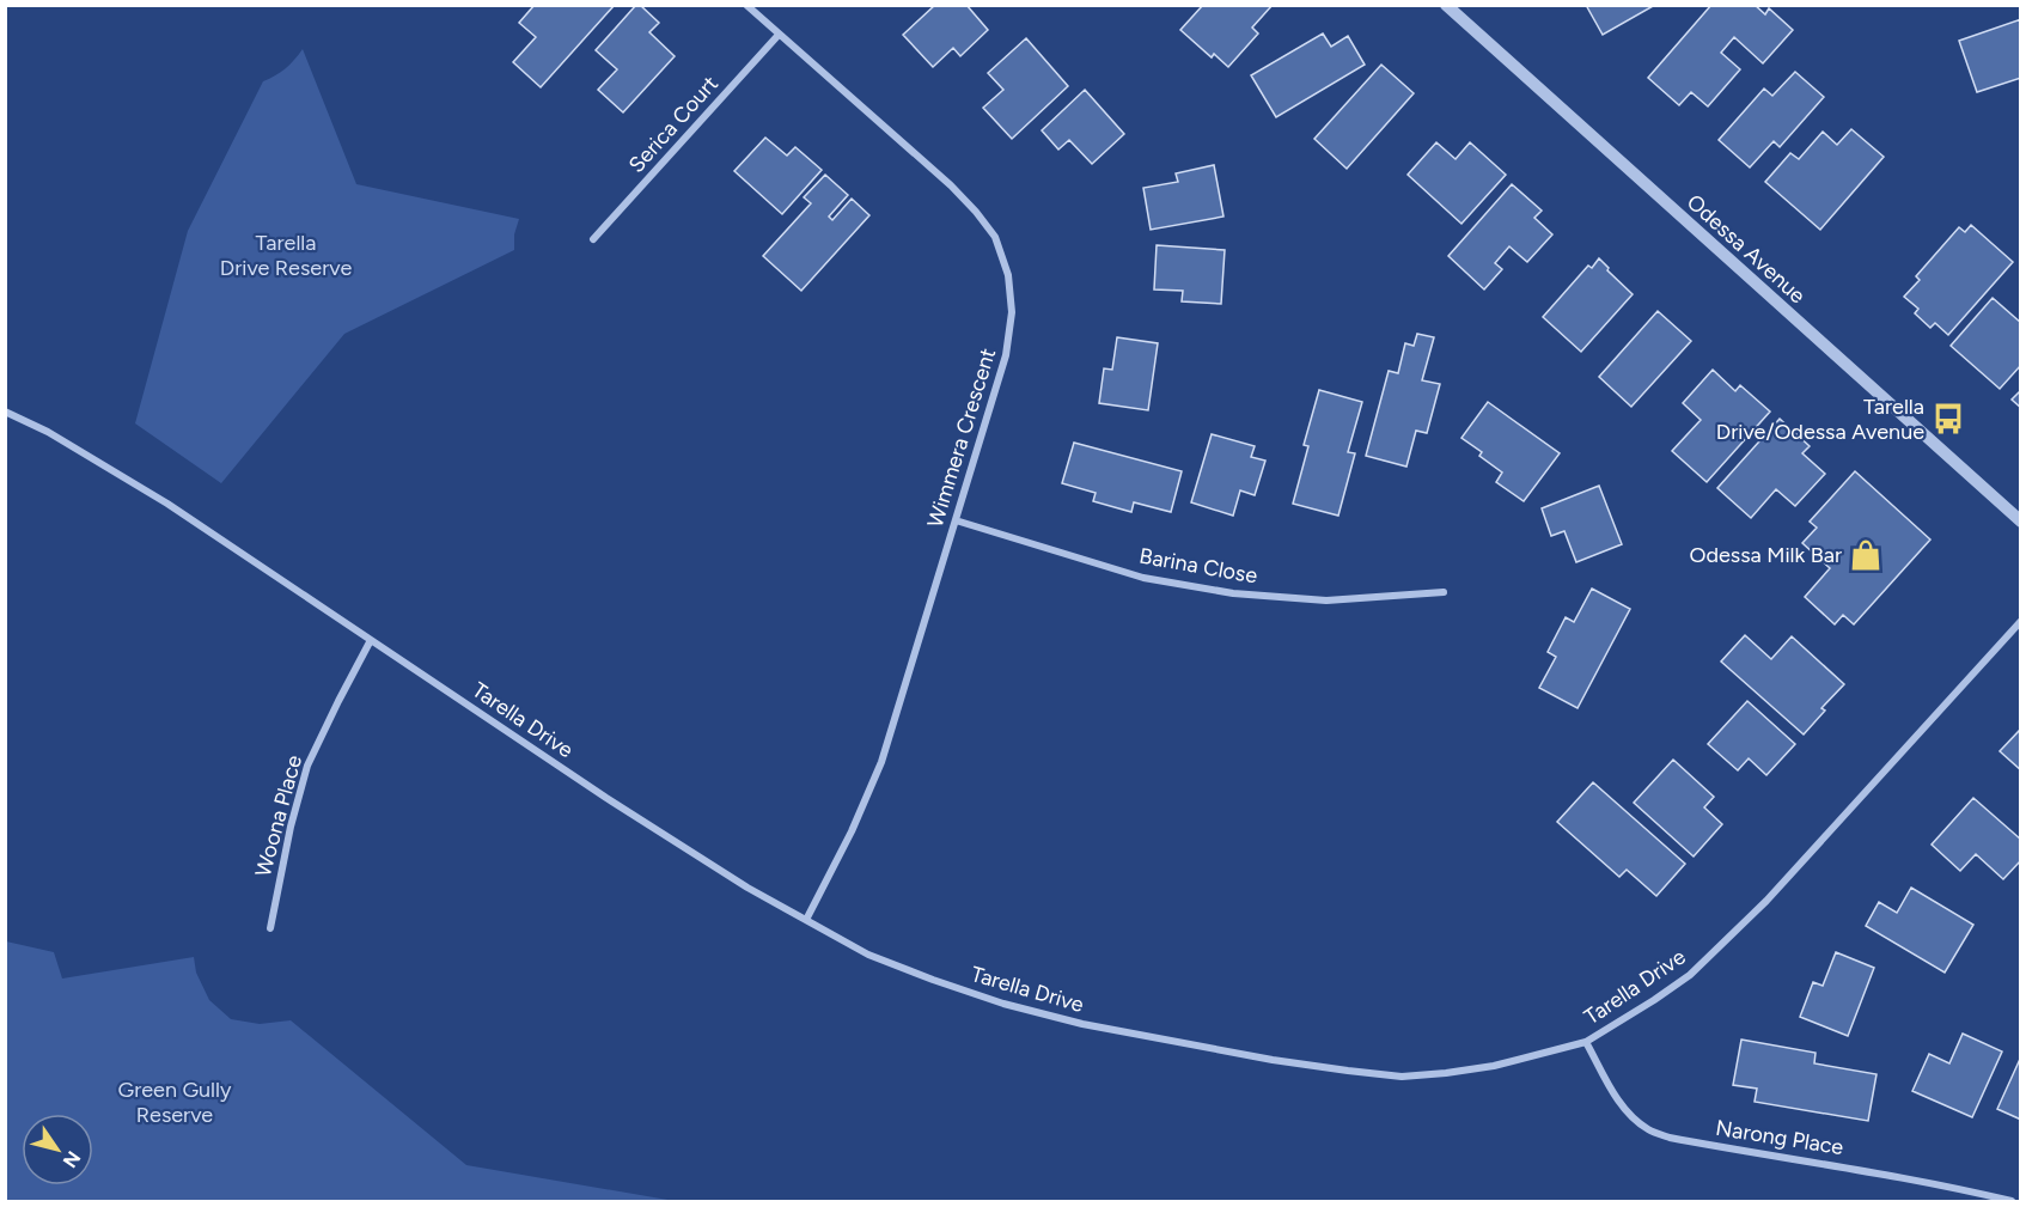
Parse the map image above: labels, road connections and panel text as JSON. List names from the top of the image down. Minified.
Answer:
{"streets":{"street":["Serica Court","Odessa Avenue","Wimmera Crescent","Barina Close","Tarella Drive","Woona Place","Narong Place"]},"crossings":[["Serica Court","Wimmera Crescent"],["Wimmera Crescent","Barina Close"],["Wimmera Crescent","Tarella Drive"],["Tarella Drive","Woona Place"],["Tarella Drive","Narong Place"]],"parks":["Tarella Drive Reserve","Green Gully Reserve"],"places":{"bus stop":["Tarella Drive/Odessa Avenue"],"shop":["Odessa Milk Bar"]},"north":"bottom right"}
